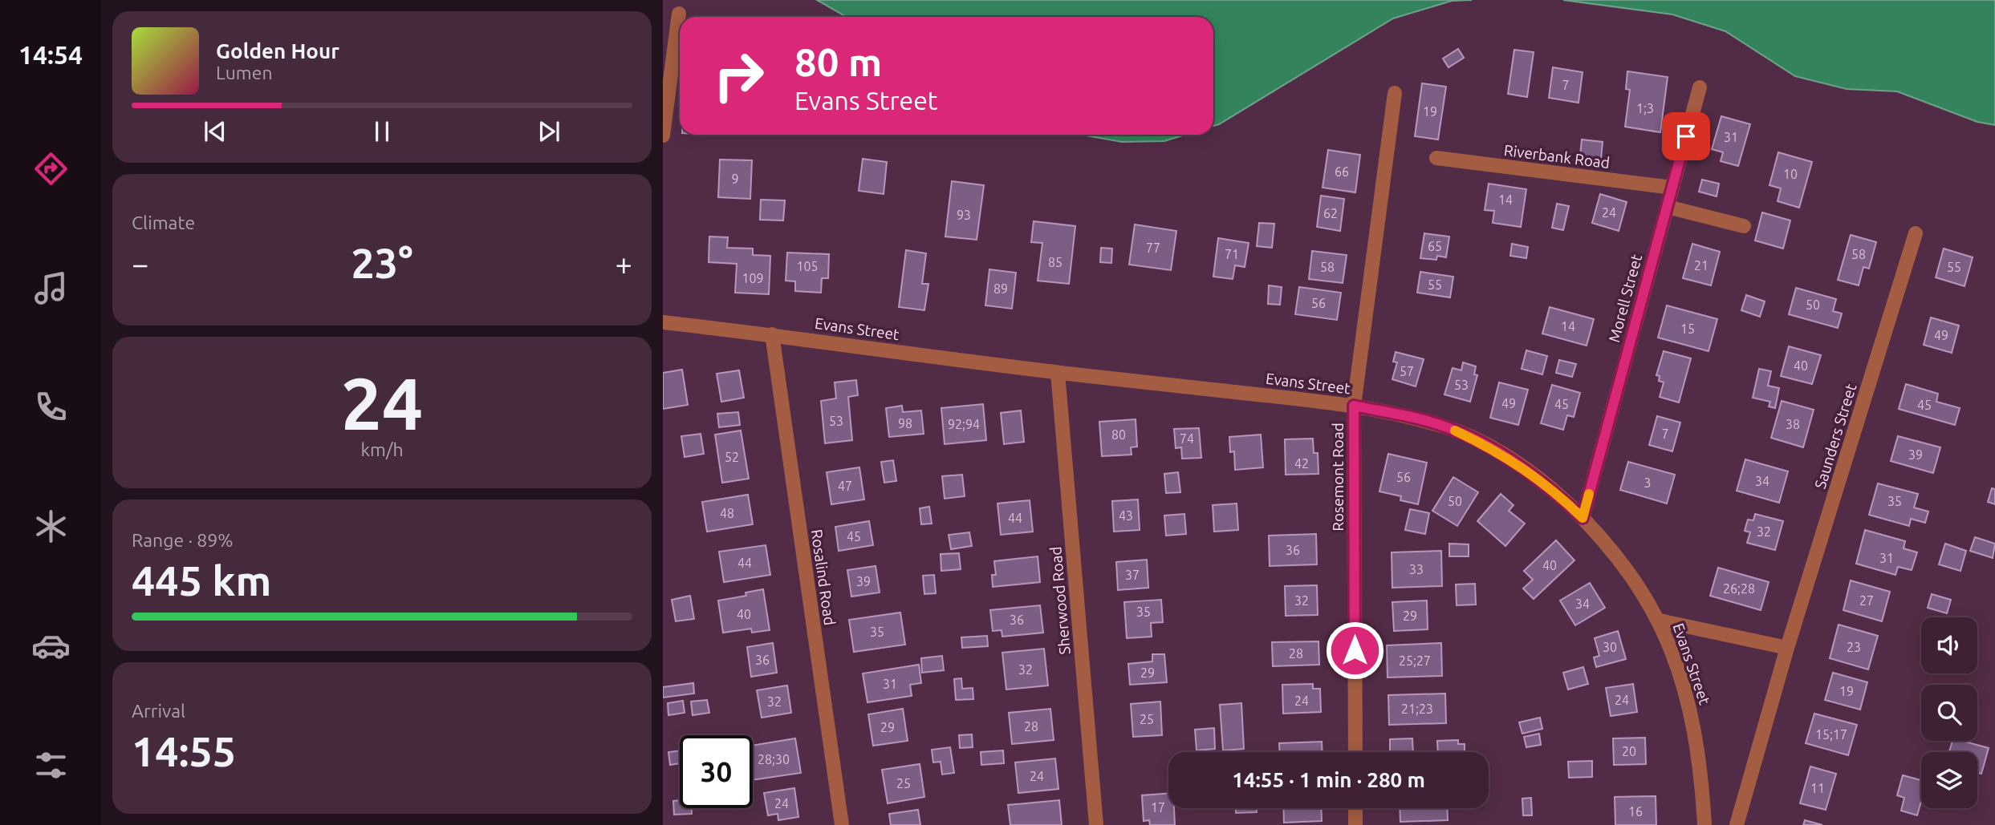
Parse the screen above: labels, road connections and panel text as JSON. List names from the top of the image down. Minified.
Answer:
{"streets":{"street":["Riverbank Road","Morell Street","Evans Street","Saunders Street","Rosemont Road","Rosalind Road","Sherwood Road"]},"crossings":[["Riverbank Road","Morell Street"],["Morell Street","Evans Street"],["Evans Street","Rosemont Road"],["Evans Street","Rosalind Road"],["Evans Street","Sherwood Road"]],"house_numbers":["7","1;3","19","31","66","10","9","14","24","62","93","65","77","71","58","85","21","105","58","55","109","55","89","56","50","14","15","49","40","57","53","49","45","45","53","98","92;94","38","7","80","74","39","52","42","56","34","3","47","50","35","48","43","44","32","45","36","31","44","40","33","37","39","26;28","32","27","34","35","40","29","36","35","30","23","28","36","25;27","32","29","31","19","24","24","32","21;23","25","28","29","15;17","20","28;30","24","25","11","24","17","16"],"page":{"tabs":"14:54","turn":["80 m","Evans Street"],"song":["Golden Hour","Lumen"],"tile":["Climate",["24","km/h"],["Range · 89%","445 km"],["Arrival","14:55"]],"heat":["−","23°","+"],"limit":"30","trip":"14:55 · 1 min · 280 m"}}
